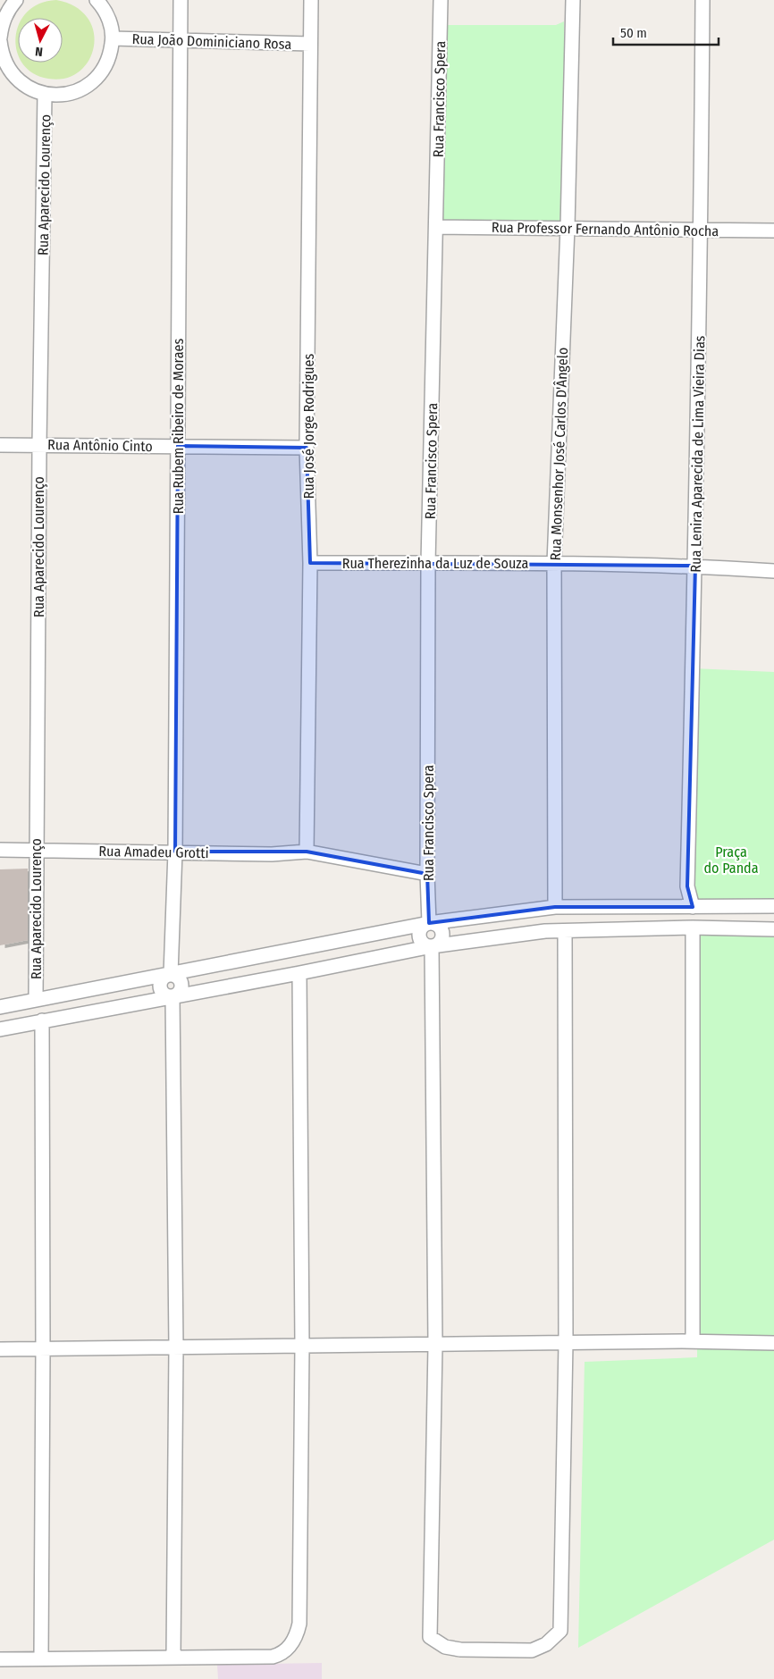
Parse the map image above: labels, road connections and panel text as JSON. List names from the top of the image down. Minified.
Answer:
{"streets":{"street":["Rua João Dominiciano Rosa","Rua Francisco Spera","Rua Aparecido Lourenço","Rua Professor Fernando Antônio Rocha","Rua Rubem Ribeiro de Moraes","Rua José Jorge Rodrigues","Rua Antônio Cinto","Rua Monsenhor José Carlos D'Ângelo","Rua Lenira Aparecida de Lima Vieira Dias","Rua Therezinha da Luz de Souza","Rua Amadeu Grotti"]},"crossings":[["Rua João Dominiciano Rosa","Rua Aparecido Lourenço"],["Rua João Dominiciano Rosa","Rua Rubem Ribeiro de Moraes"],["Rua João Dominiciano Rosa","Rua José Jorge Rodrigues"],["Rua Francisco Spera","Rua Professor Fernando Antônio Rocha"],["Rua Francisco Spera","Rua Therezinha da Luz de Souza"],["Rua Francisco Spera","Rua Amadeu Grotti"],["Rua Aparecido Lourenço","Rua Antônio Cinto"],["Rua Aparecido Lourenço","Rua Amadeu Grotti"],["Rua Professor Fernando Antônio Rocha","Rua Monsenhor José Carlos D'Ângelo"],["Rua Professor Fernando Antônio Rocha","Rua Lenira Aparecida de Lima Vieira Dias"],["Rua Rubem Ribeiro de Moraes","Rua Antônio Cinto"],["Rua Rubem Ribeiro de Moraes","Rua Amadeu Grotti"],["Rua José Jorge Rodrigues","Rua Antônio Cinto"],["Rua José Jorge Rodrigues","Rua Therezinha da Luz de Souza"],["Rua José Jorge Rodrigues","Rua Amadeu Grotti"],["Rua Monsenhor José Carlos D'Ângelo","Rua Therezinha da Luz de Souza"],["Rua Lenira Aparecida de Lima Vieira Dias","Rua Therezinha da Luz de Souza"]],"parks":["Praça do Panda"],"scale_bar":"50 m","north":"bottom"}
